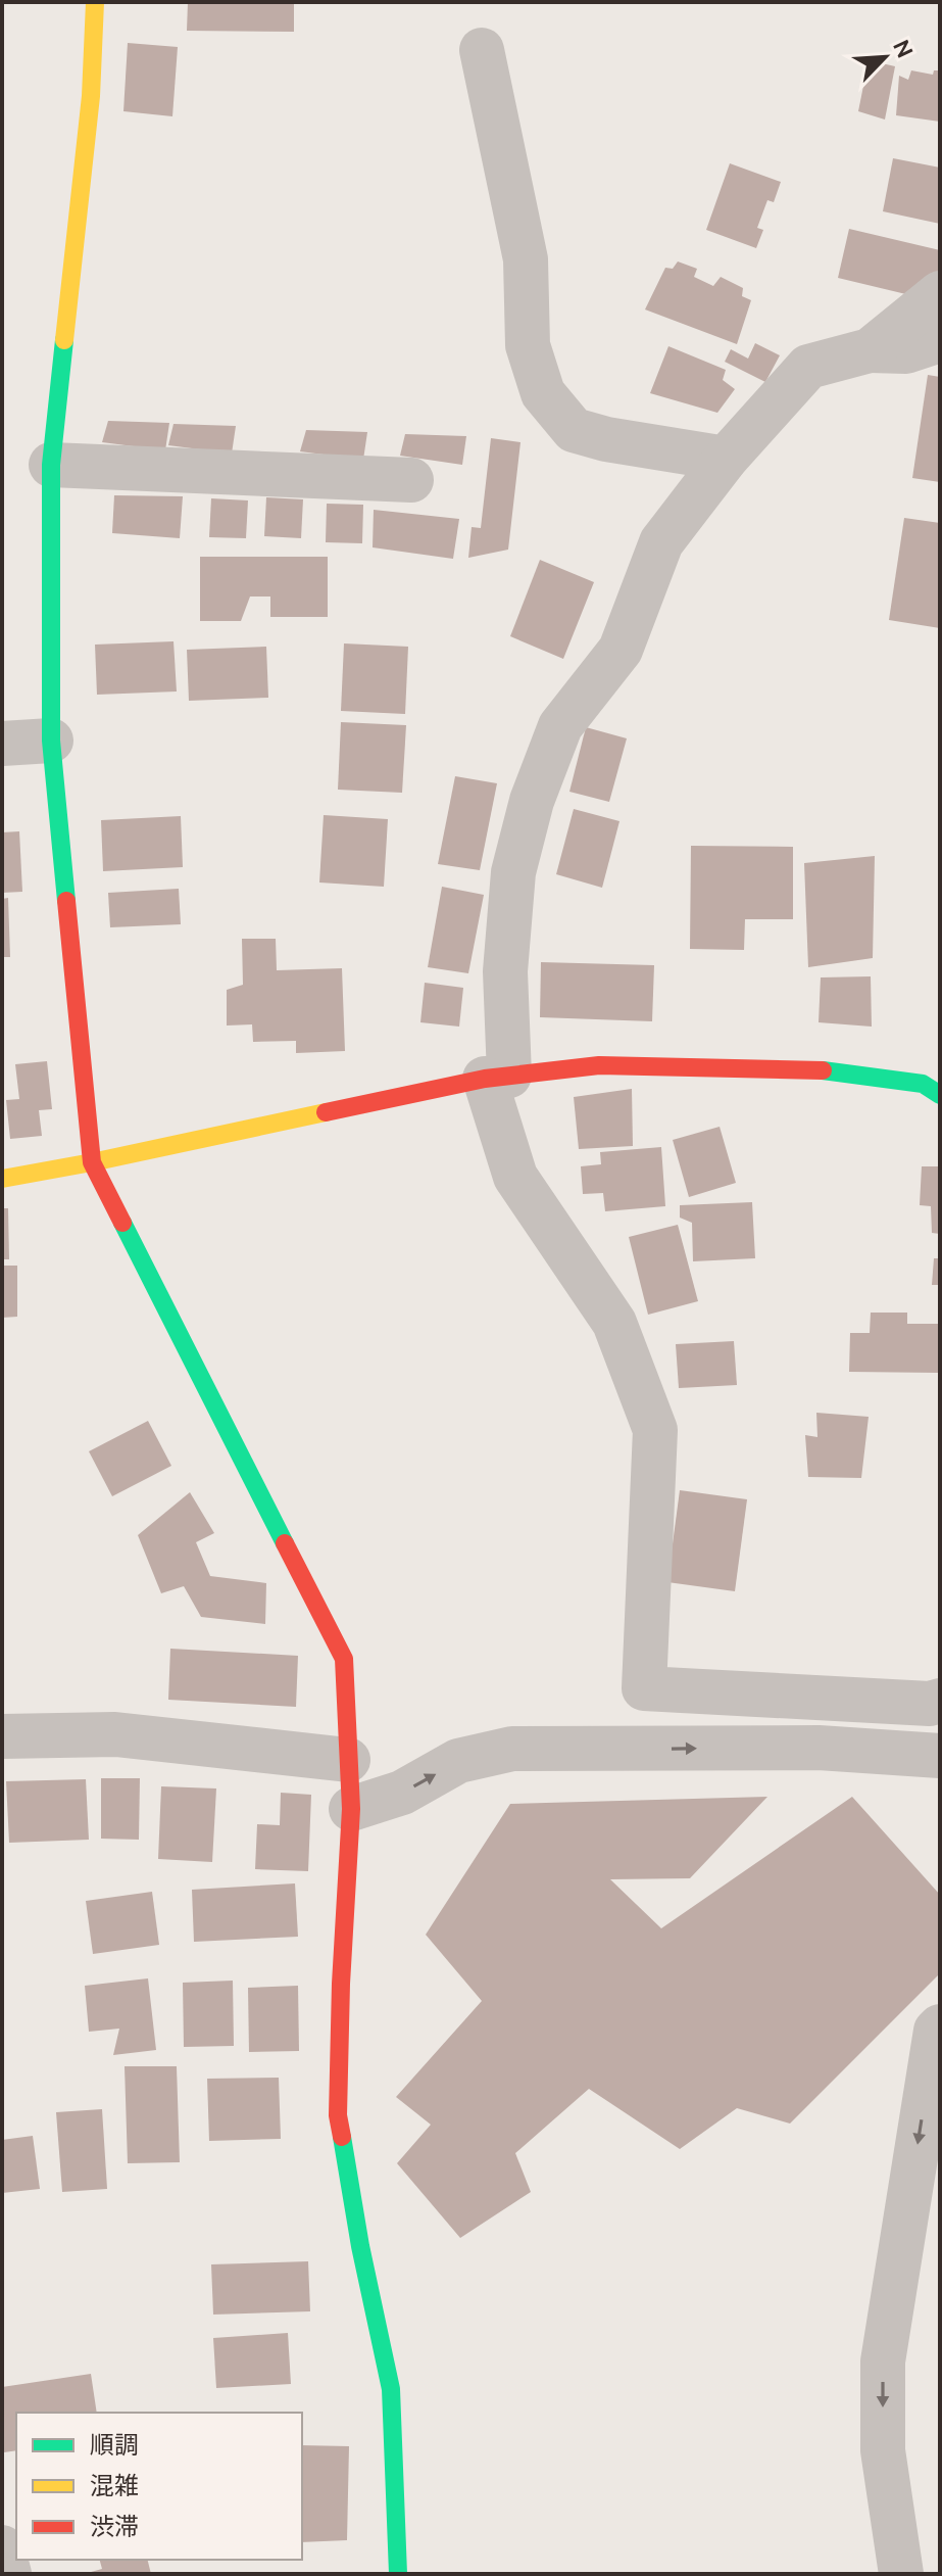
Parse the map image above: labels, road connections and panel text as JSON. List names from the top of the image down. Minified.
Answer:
{"legend":["順調","混雑","渋滞"],"north":"top right"}
